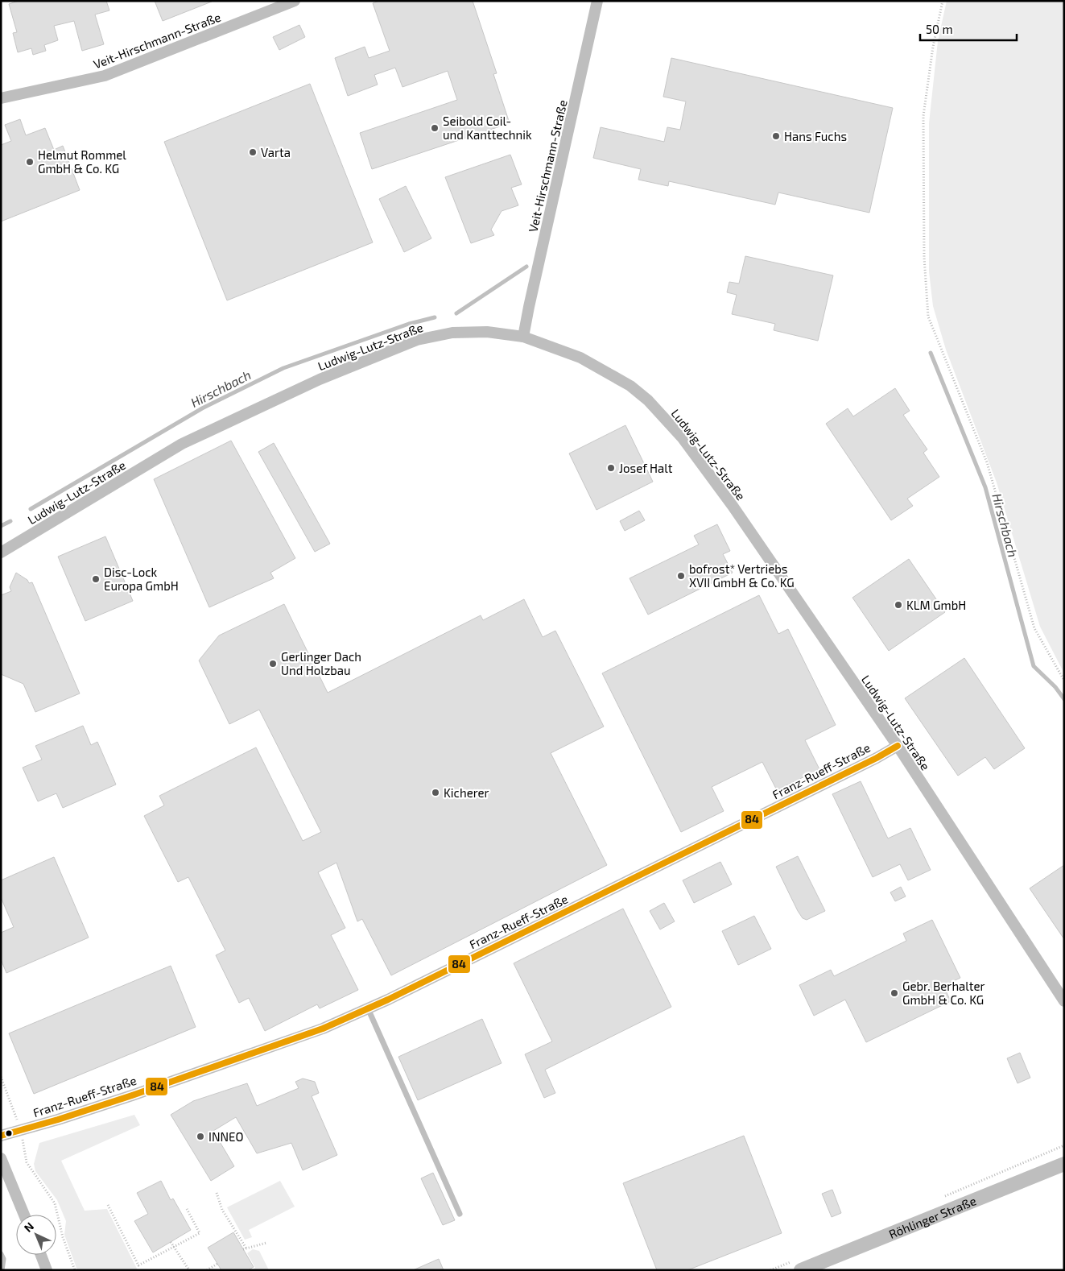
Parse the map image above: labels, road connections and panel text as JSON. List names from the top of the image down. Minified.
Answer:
{"streets":{"street":["Veit-Hirschmann-Straße","Ludwig-Lutz-Straße","Franz-Rueff-Straße","Röhlinger Straße"]},"crossings":[["Veit-Hirschmann-Straße","Ludwig-Lutz-Straße"],["Ludwig-Lutz-Straße","Franz-Rueff-Straße"]],"water":["Hirschbach"],"places":["Seibold Coil- und Kanttechnik","Hans Fuchs","Varta","Helmut Rommel GmbH & Co. KG","Josef Halt","bofrost* Vertriebs XVII GmbH & Co. KG","Disc-Lock Europa GmbH","KLM GmbH","Gerlinger Dach Und Holzbau","Kicherer","Gebr. Berhalter GmbH & Co. KG","INNEO"],"lines":["transit line 84"],"scale_bar":"50 m","north":"top left"}
